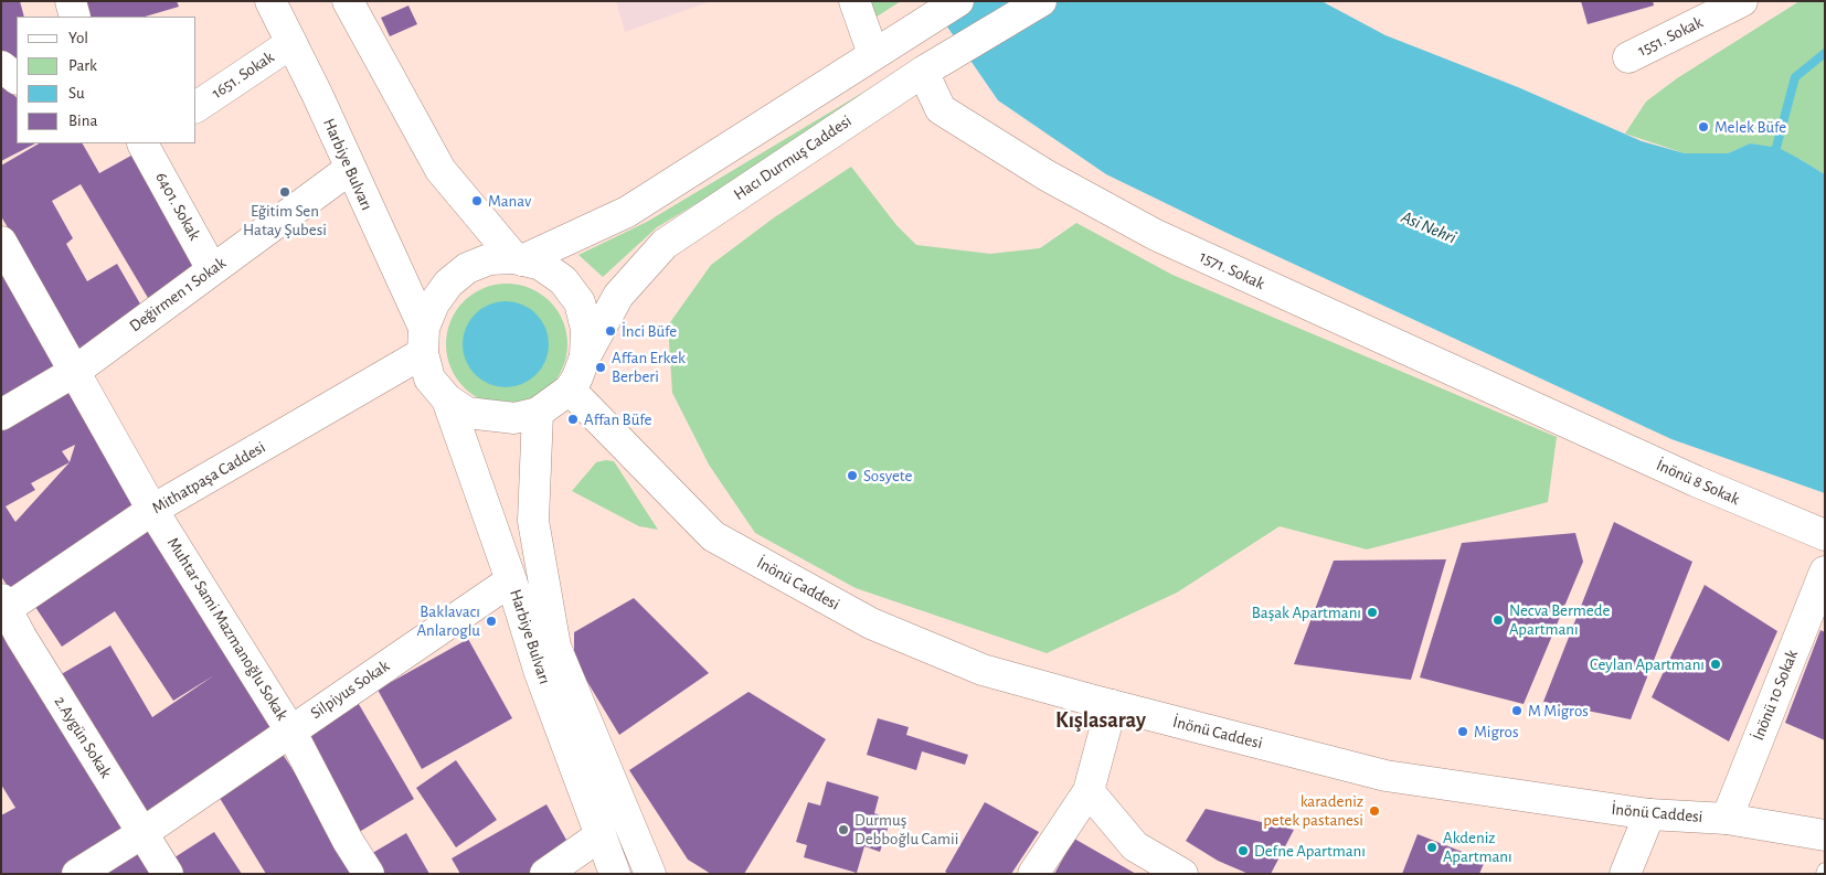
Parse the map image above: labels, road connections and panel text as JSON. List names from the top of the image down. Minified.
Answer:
{"streets":{"street":["1551. Sokak","1651. Sokak","Hacı Durmuş Caddesi","Harbiye Bulvarı","6401. Sokak","1571. Sokak","Değirmen 1 Sokak","Mithatpaşa Caddesi","İnönü 8 Sokak","İnönü Caddesi","Muhtar Sami Mazmanoğlu Sokak","Silpiyus Sokak","İnönü 10 Sokak","2.Aygün Sokak"]},"crossings":[["1651. Sokak","Harbiye Bulvarı"],["Hacı Durmuş Caddesi","Harbiye Bulvarı"],["Hacı Durmuş Caddesi","1571. Sokak"],["Hacı Durmuş Caddesi","Mithatpaşa Caddesi"],["Hacı Durmuş Caddesi","İnönü Caddesi"],["Harbiye Bulvarı","Değirmen 1 Sokak"],["Harbiye Bulvarı","Mithatpaşa Caddesi"],["Harbiye Bulvarı","İnönü Caddesi"],["Harbiye Bulvarı","Silpiyus Sokak"],["6401. Sokak","Değirmen 1 Sokak"],["1571. Sokak","İnönü 8 Sokak"],["Değirmen 1 Sokak","Muhtar Sami Mazmanoğlu Sokak"],["Mithatpaşa Caddesi","İnönü Caddesi"],["Mithatpaşa Caddesi","Muhtar Sami Mazmanoğlu Sokak"],["Mithatpaşa Caddesi","2.Aygün Sokak"],["İnönü Caddesi","İnönü 10 Sokak"],["Muhtar Sami Mazmanoğlu Sokak","Silpiyus Sokak"],["Silpiyus Sokak","2.Aygün Sokak"]],"districts":["Kışlasaray"],"water":["Asi Nehri"],"places":["Melek Büfe","Eğitim Sen Hatay Şubesi","Manav","İnci Büfe","Affan Erkek Berberi","Affan Büfe","Sosyete","Başak Apartmanı","Necva Bermede Apartmanı","Baklavacı Anlaroglu","Ceylan Apartmanı","M Migros","Migros","karadeniz petek pastanesi","Durmuş Debboğlu Camii","Akdeniz Apartmanı","Defne Apartmanı"],"legend":["Yol","Park","Su","Bina"]}
